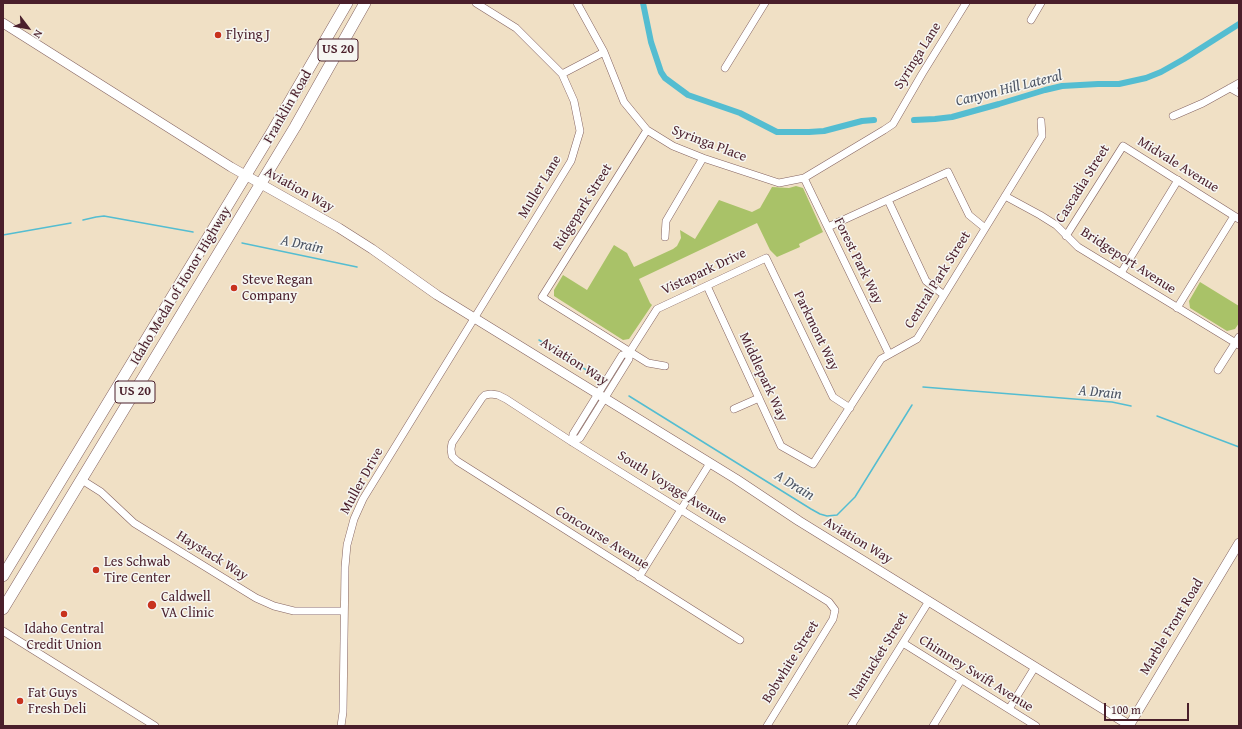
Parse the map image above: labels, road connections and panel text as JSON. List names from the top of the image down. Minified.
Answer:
{"streets":{"main road":["US 20","Franklin Road","Idaho Medal of Honor Highway"],"street":["Syringa Lane","Syringa Place","Midvale Avenue","Cascadia Street","Muller Lane","Aviation Way","Ridgepark Street","Forest Park Way","Bridgeport Avenue","Vistapark Drive","Central Park Street","Parkmont Way","Middlepark Way","Muller Drive","South Voyage Avenue","Concourse Avenue","Haystack Way","Marble Front Road","Nantucket Street","Bobwhite Street","Chimney Swift Avenue"]},"crossings":[["Syringa Lane","Syringa Place"],["Franklin Road","Aviation Way"],["Franklin Road","Idaho Medal of Honor Highway"],["Syringa Place","Ridgepark Street"],["Syringa Place","Forest Park Way"],["Midvale Avenue","Cascadia Street"],["Cascadia Street","Bridgeport Avenue"],["Muller Lane","Aviation Way"],["Muller Lane","Muller Drive"],["Aviation Way","Vistapark Drive"],["Aviation Way","Idaho Medal of Honor Highway"],["Aviation Way","Muller Drive"],["Aviation Way","Marble Front Road"],["Aviation Way","Nantucket Street"],["Ridgepark Street","Vistapark Drive"],["Forest Park Way","Central Park Street"],["Bridgeport Avenue","Central Park Street"],["Vistapark Drive","Parkmont Way"],["Vistapark Drive","Middlepark Way"],["Vistapark Drive","South Voyage Avenue"],["Central Park Street","Parkmont Way"],["Central Park Street","Middlepark Way"],["Idaho Medal of Honor Highway","Haystack Way"],["Muller Drive","Haystack Way"],["South Voyage Avenue","Concourse Avenue"],["South Voyage Avenue","Bobwhite Street"],["Nantucket Street","Chimney Swift Avenue"]],"water":["Canyon Hill Lateral","A Drain"],"places":["Flying J","Steve Regan Company","Les Schwab Tire Center","Caldwell VA Clinic","Idaho Central Credit Union","Fat Guys Fresh Deli"],"scale_bar":"100 m","north":"bottom right"}
